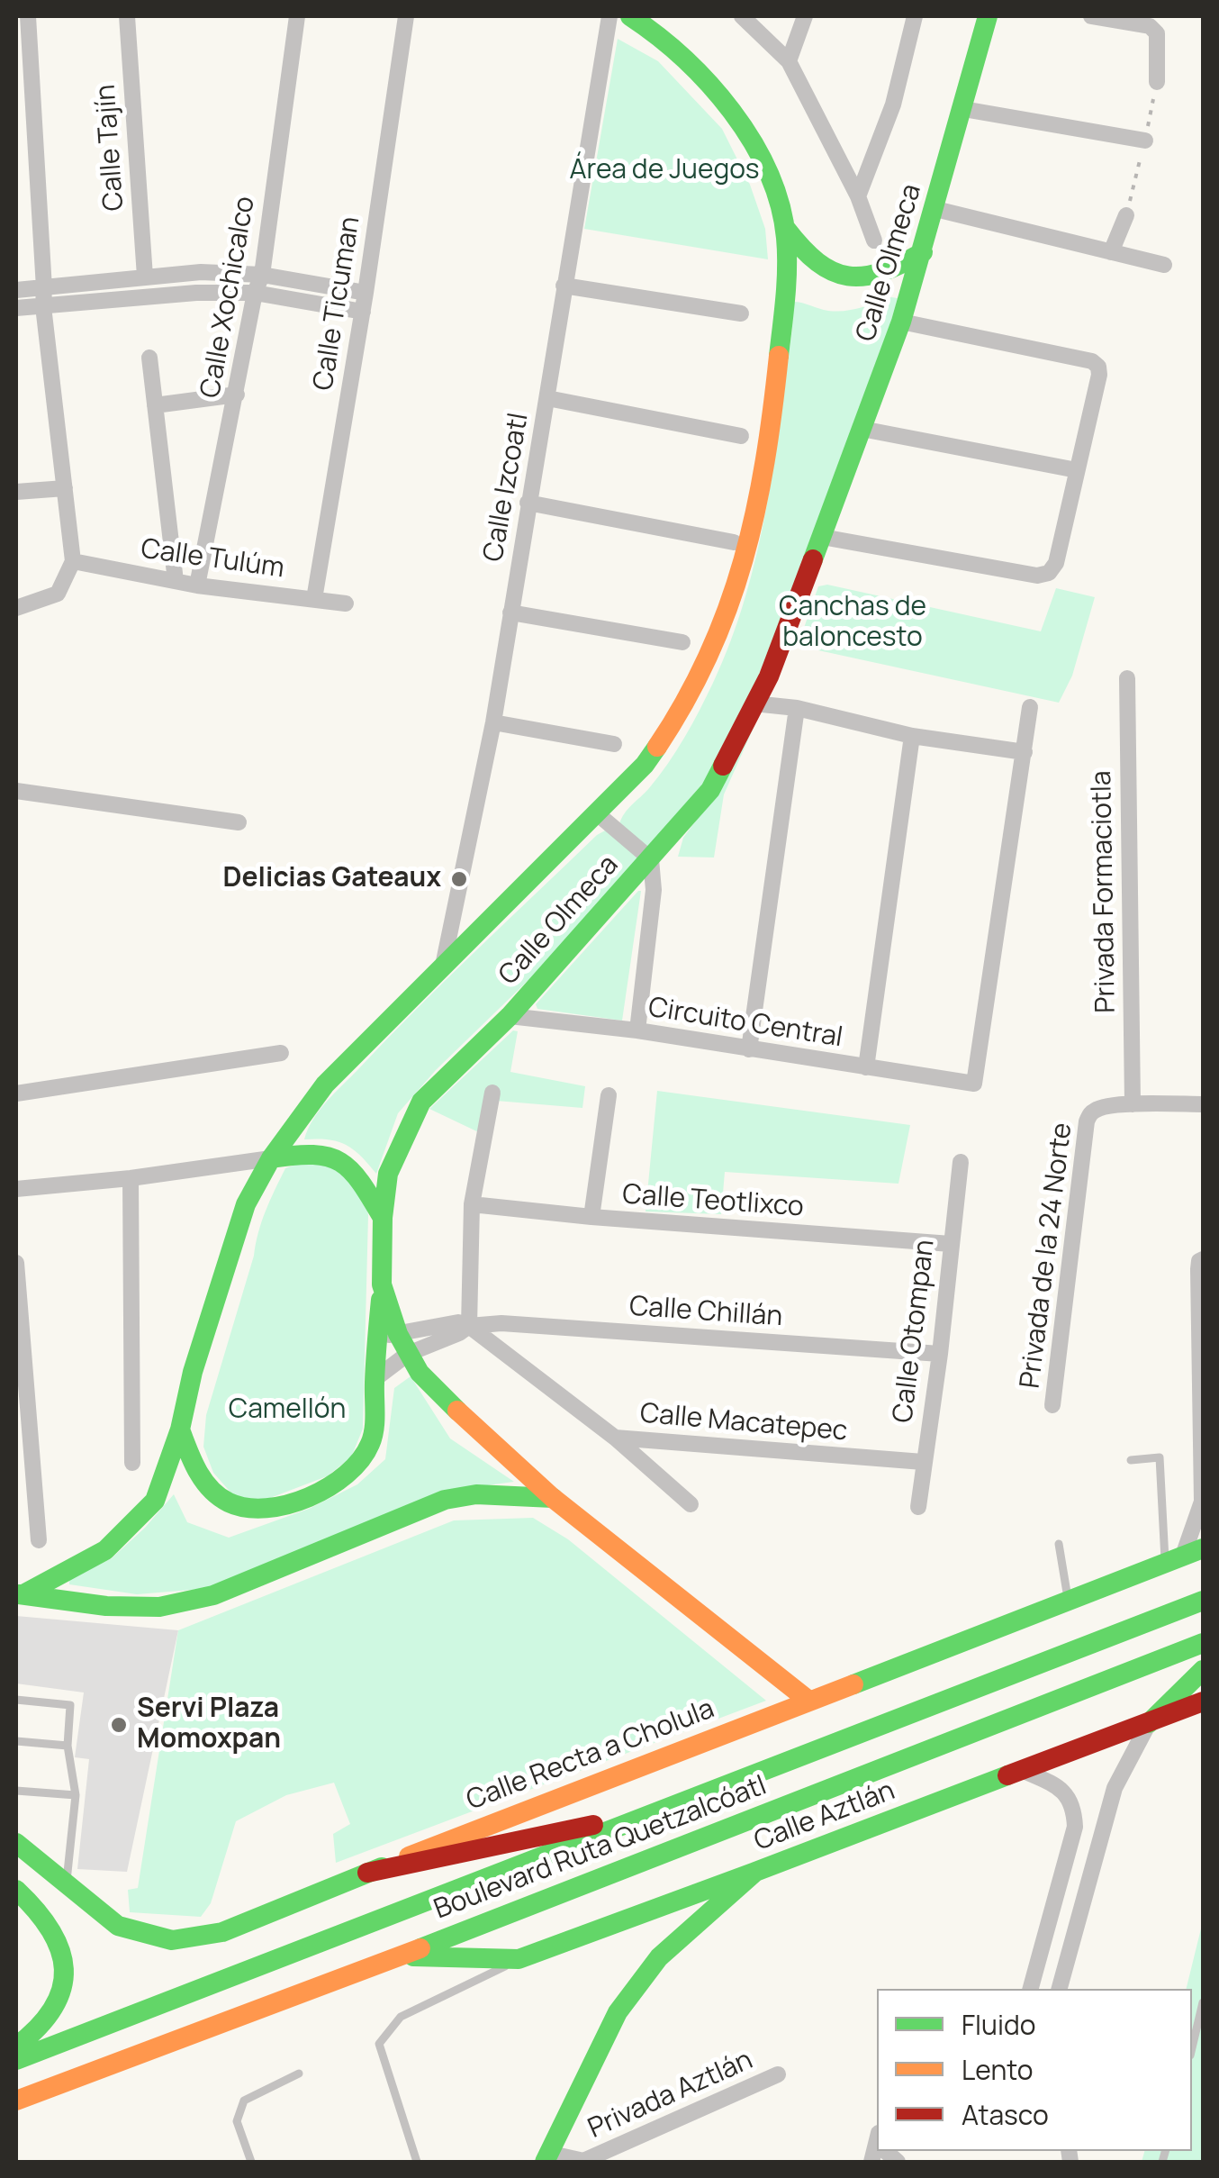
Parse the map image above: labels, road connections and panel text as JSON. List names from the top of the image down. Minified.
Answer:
{"streets":{"main road":["Calle Olmeca","Calle Recta a Cholula","Calle Aztlán","Boulevard Ruta Quetzalcóatl"],"street":["Calle Tajín","Calle Xochicalco","Calle Ticuman","Calle Izcoatl","Calle Tulúm","Privada Formaciotla","Circuito Central","Calle Teotlixco","Privada de la 24 Norte","Calle Chillán","Calle Otompan","Calle Macatepec","Privada Aztlán"]},"crossings":[["Calle Olmeca","Calle Izcoatl"],["Calle Olmeca","Circuito Central"],["Calle Olmeca","Calle Chillán"],["Calle Olmeca","Calle Recta a Cholula"],["Calle Xochicalco","Calle Tulúm"],["Calle Ticuman","Calle Tulúm"],["Privada Formaciotla","Privada de la 24 Norte"],["Calle Teotlixco","Calle Otompan"],["Calle Chillán","Calle Otompan"],["Calle Otompan","Calle Macatepec"]],"parks":["Área de Juegos","Canchas de baloncesto","Camellón"],"places":["Delicias Gateaux","Servi Plaza Momoxpan"],"legend":["Fluido","Lento","Atasco"]}
